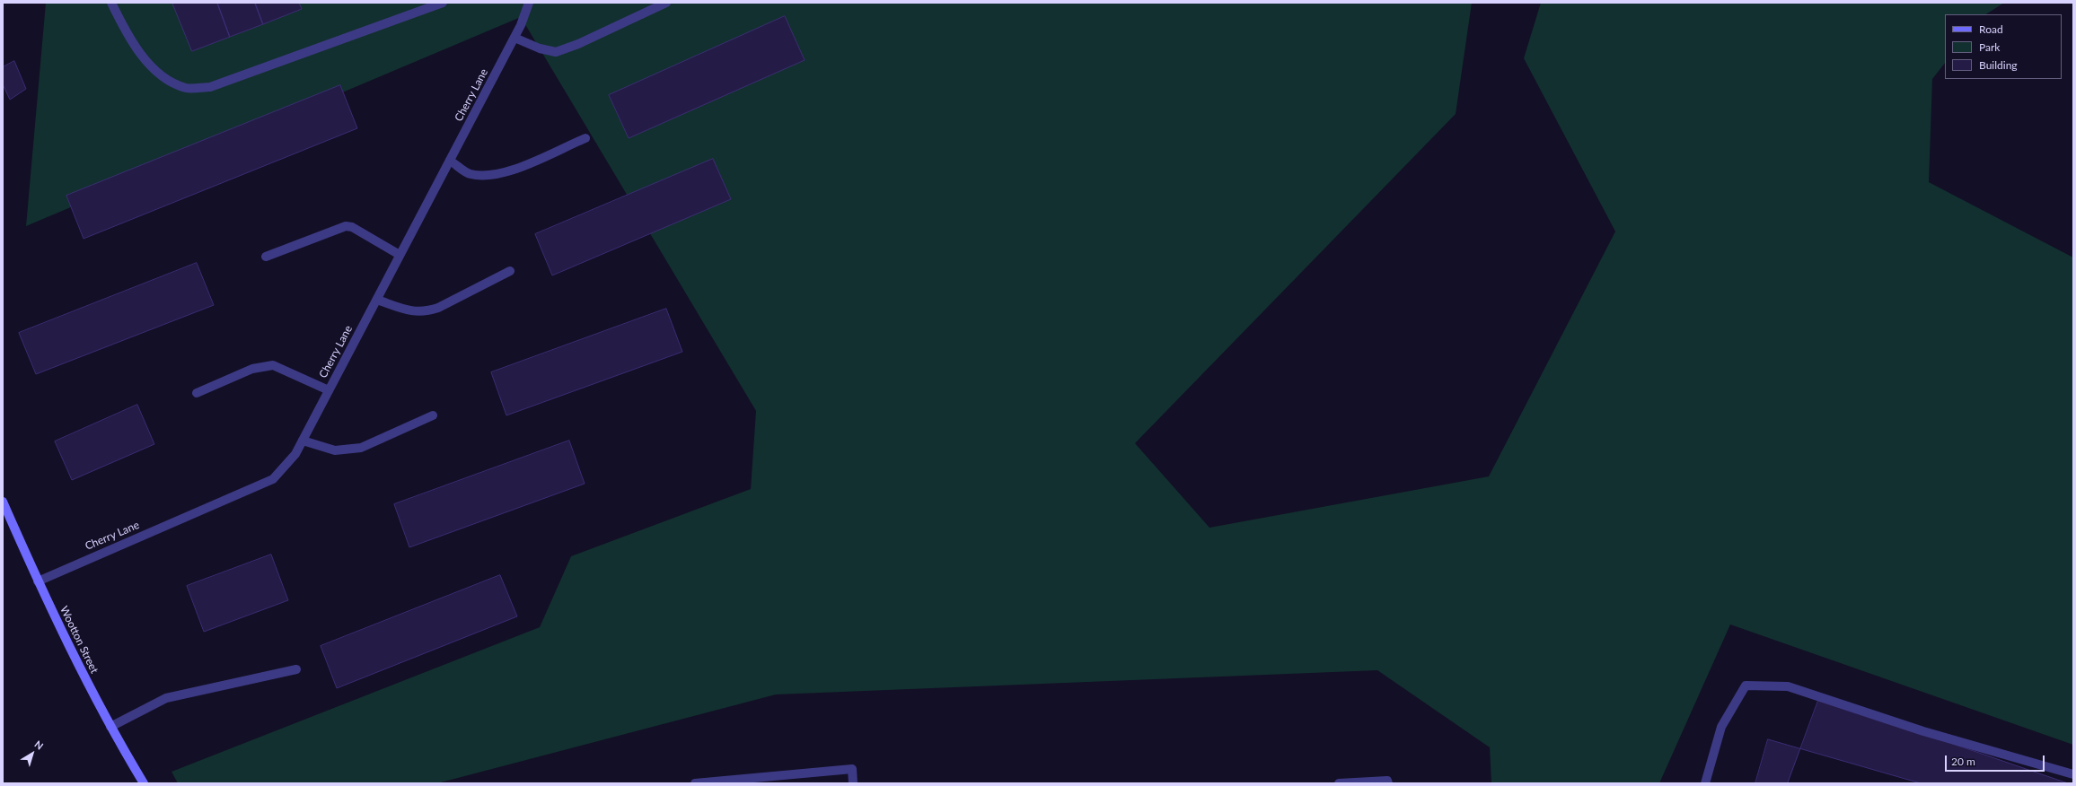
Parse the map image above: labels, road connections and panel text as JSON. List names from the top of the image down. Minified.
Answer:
{"streets":{"street":["Cherry Lane","Wootton Street"]},"crossings":[["Cherry Lane","Wootton Street"]],"legend":["Road","Park","Building"],"scale_bar":"20 m","north":"top right"}
